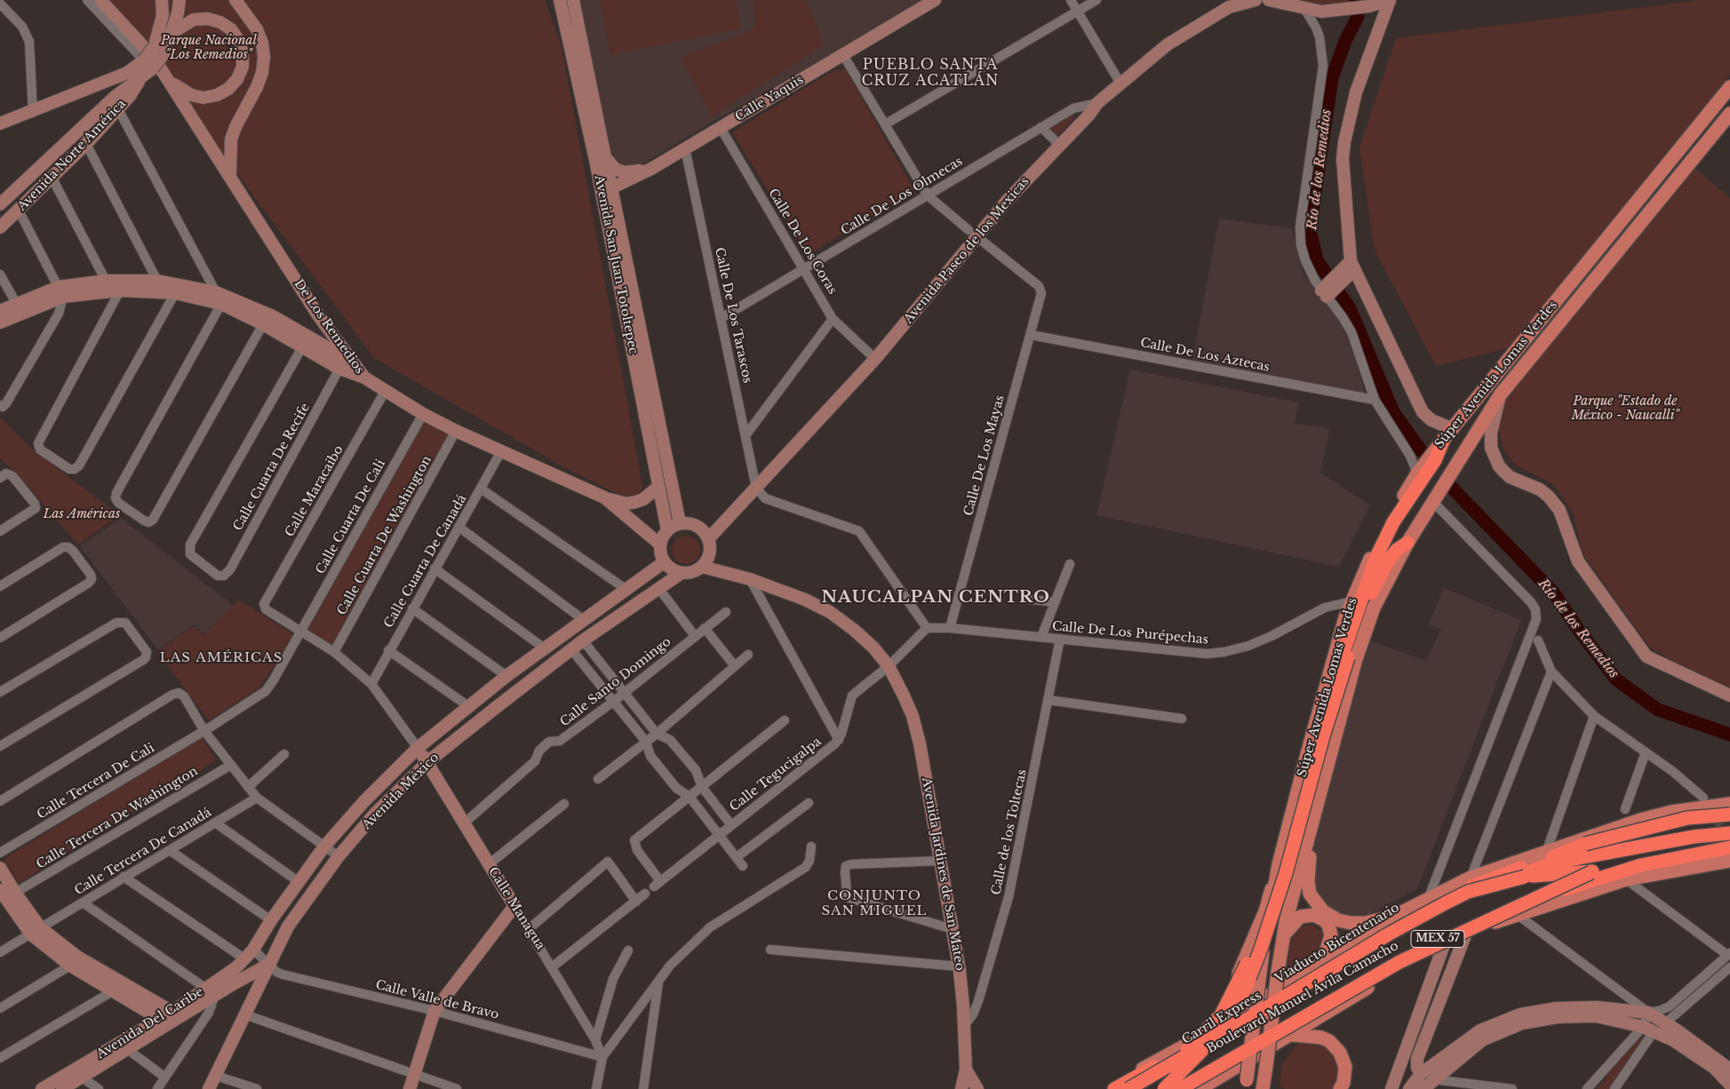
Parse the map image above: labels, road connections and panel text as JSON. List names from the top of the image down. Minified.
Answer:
{"streets":{"highway":["MEX 57","Viaducto Bicentenario","Boulevard Manuel Ávila Camacho","Carril Express"],"main road":["Calle Yaquis","Avenida Norte América","Avenida Paseo de los Mexicas","Avenida San Juan Totoltepec","De Los Remedios","Súper Avenida Lomas Verdes","Avenida México","Avenida Jardines de San Mateo","Calle Managua","Avenida Del Caribe"],"street":["Calle De Los Olmecas","Calle De Los Coras","Calle De Los Tarascos","Calle De Los Aztecas","Calle De Los Mayas","Calle Cuarta De Recife","Calle Maracaibo","Calle Cuarta De Cali","Calle Cuarta De Washington","Calle Cuarta De Canadá","Calle De Los Purépechas","Calle Santo Domingo","Calle Tegucigalpa","Calle Tercera De Cali","Calle Tercera De Washington","Calle de los Toltecas","Calle Tercera De Canadá","Calle Valle de Bravo"]},"crossings":[["Calle Yaquis","Calle De Los Coras"],["Calle Yaquis","Avenida San Juan Totoltepec"],["Calle Yaquis","Calle De Los Tarascos"],["Calle De Los Olmecas","Calle De Los Coras"],["Calle De Los Olmecas","Avenida Paseo de los Mexicas"],["Calle De Los Olmecas","Calle De Los Tarascos"],["Calle De Los Coras","Avenida Paseo de los Mexicas"],["Avenida Paseo de los Mexicas","Avenida San Juan Totoltepec"],["Avenida Paseo de los Mexicas","Calle De Los Tarascos"],["Avenida Paseo de los Mexicas","De Los Remedios"],["Avenida Paseo de los Mexicas","Calle De Los Mayas"],["Avenida Paseo de los Mexicas","Avenida México"],["Avenida Paseo de los Mexicas","Avenida Jardines de San Mateo"],["Avenida San Juan Totoltepec","De Los Remedios"],["Avenida San Juan Totoltepec","Avenida México"],["Avenida San Juan Totoltepec","Avenida Jardines de San Mateo"],["De Los Remedios","Calle Maracaibo"],["De Los Remedios","Calle Cuarta De Cali"],["De Los Remedios","Calle Cuarta De Washington"],["De Los Remedios","Calle Cuarta De Canadá"],["De Los Remedios","Avenida México"],["De Los Remedios","Avenida Jardines de San Mateo"],["Calle De Los Aztecas","Calle De Los Mayas"],["Súper Avenida Lomas Verdes","Calle De Los Purépechas"],["Calle De Los Mayas","Calle De Los Purépechas"],["Calle Maracaibo","Calle Cuarta De Cali"],["Calle Cuarta De Cali","Calle Tercera De Cali"],["Calle De Los Purépechas","Calle Tegucigalpa"],["Calle De Los Purépechas","Calle de los Toltecas"],["Calle Santo Domingo","Calle Managua"],["Calle Tegucigalpa","Avenida Jardines de San Mateo"],["Avenida México","Avenida Jardines de San Mateo"],["Avenida México","Calle Managua"],["Avenida México","Calle Valle de Bravo"],["Avenida México","Avenida Del Caribe"],["Calle de los Toltecas","Avenida Jardines de San Mateo"],["Calle Tercera De Canadá","Calle Valle de Bravo"],["Calle Managua","Calle Valle de Bravo"],["Viaducto Bicentenario","Boulevard Manuel Ávila Camacho"],["Viaducto Bicentenario","Carril Express"],["Boulevard Manuel Ávila Camacho","Carril Express"],["Calle Valle de Bravo","Avenida Del Caribe"]],"districts":["PUEBLO SANTA CRUZ ACATLÁN","NAUCALPAN CENTRO","LAS AMÉRICAS","CONJUNTO SAN MIGUEL"],"water":["Río de los Remedios"],"parks":["Parque Nacional \"Los Remedios\"","Parque \"Estado de México - Naucalli\"","Las Américas"]}
